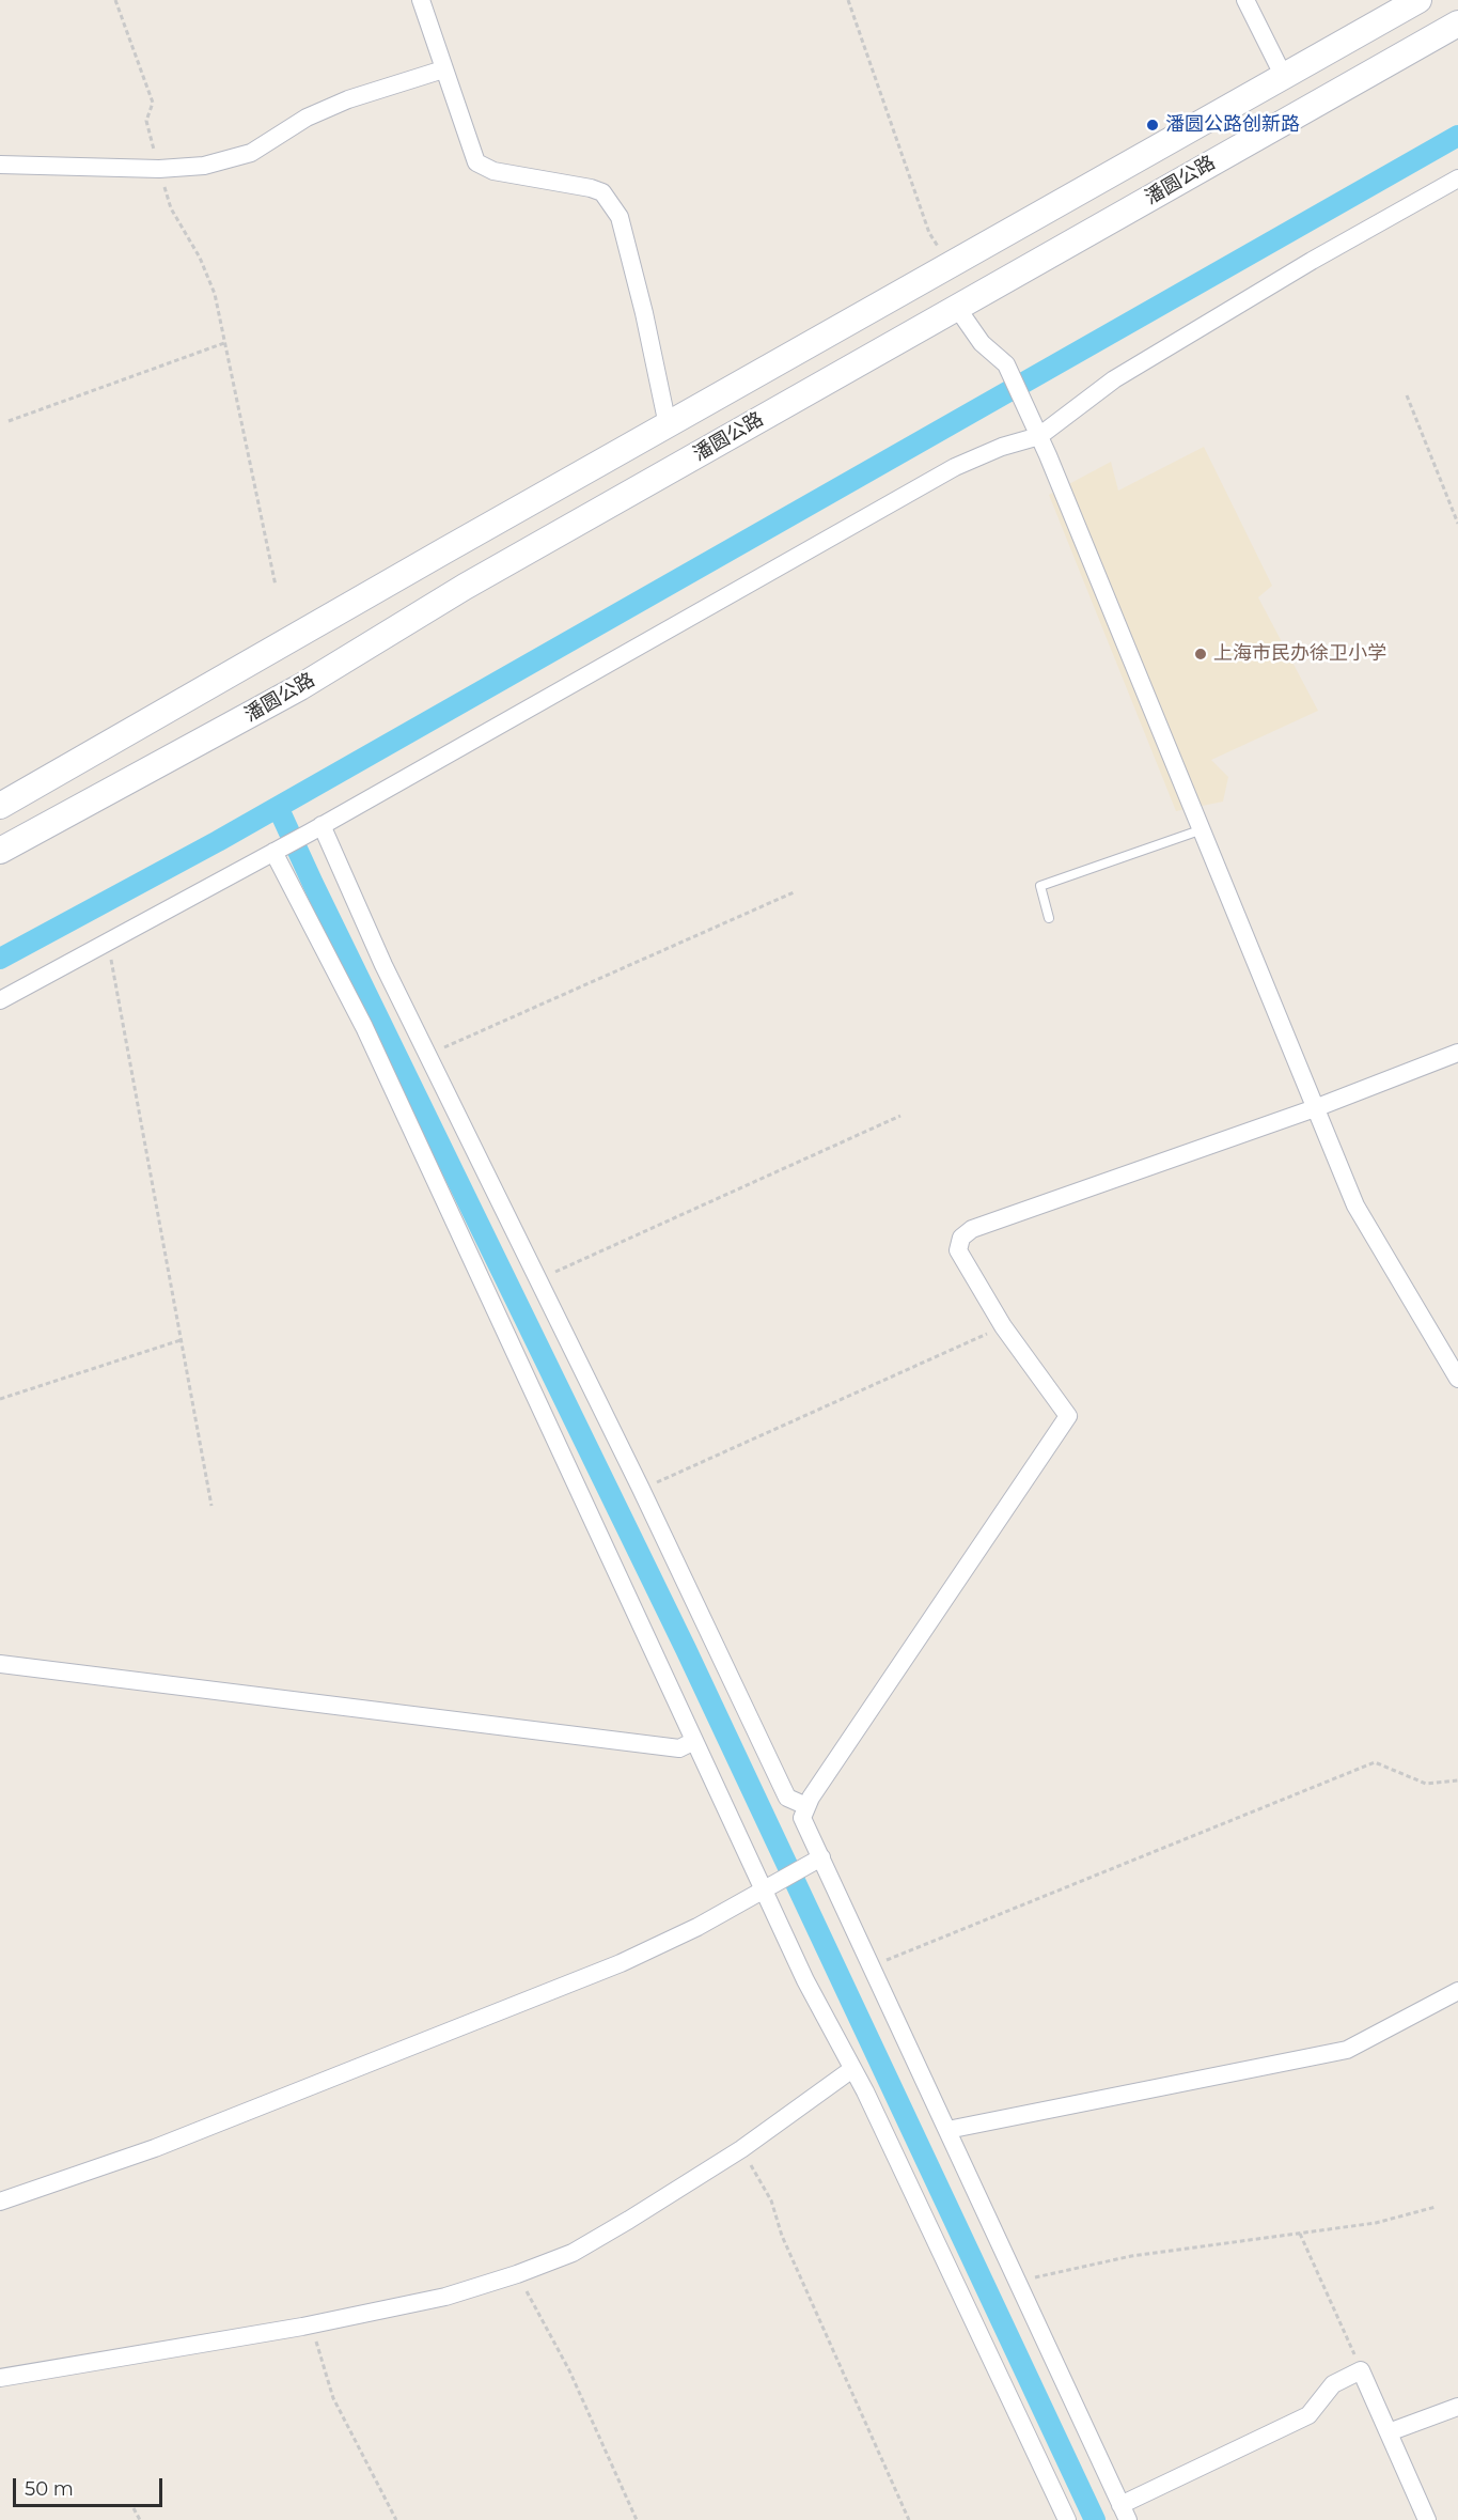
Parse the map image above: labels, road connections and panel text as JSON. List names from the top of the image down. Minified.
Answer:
{"streets":{"main road":["潘圆公路"]},"places":["潘圆公路创新路","上海市民办徐卫小学"],"scale_bar":"50 m"}
